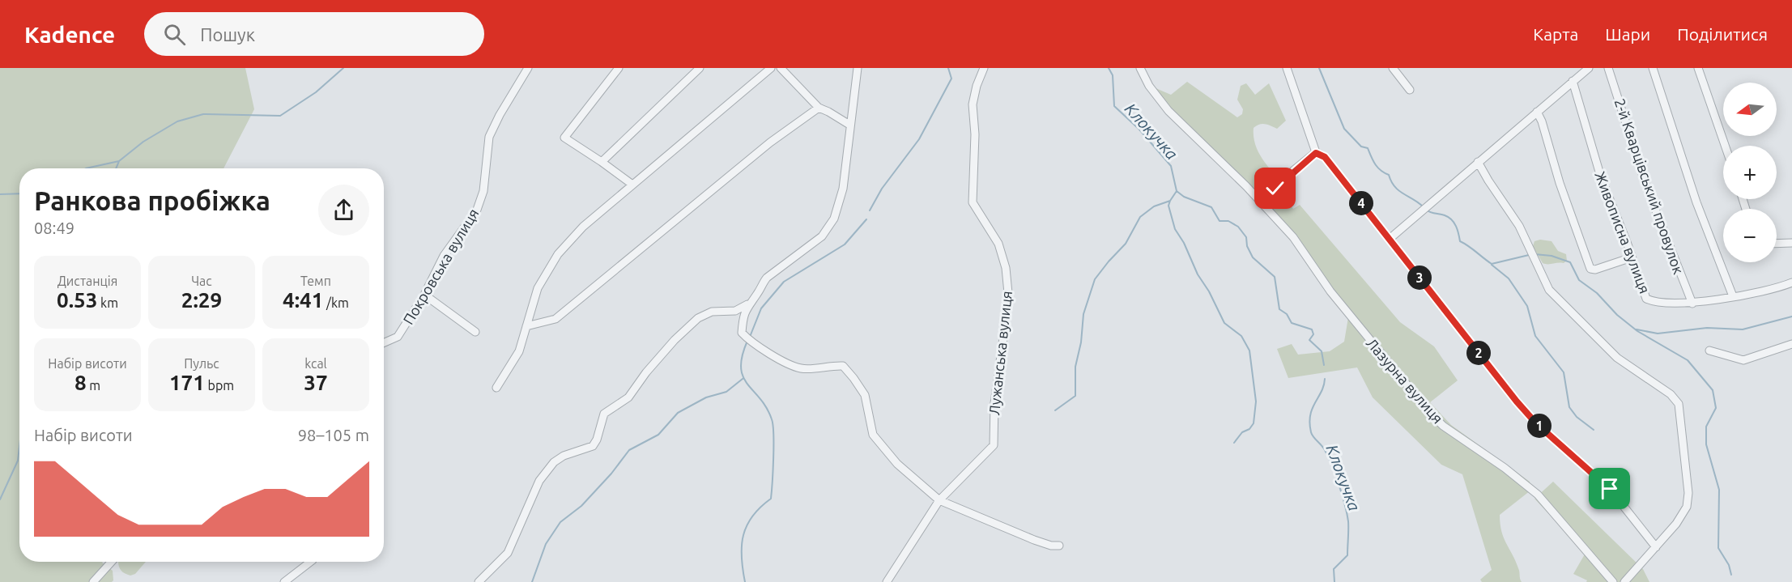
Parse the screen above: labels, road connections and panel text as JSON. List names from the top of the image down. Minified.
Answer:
{"streets":{"street":["2-й Кварцівський провулок","Живописна вулиця","Покровська вулиця","Лужанська вулиця","Лазурна вулиця"]},"crossings":[["2-й Кварцівський провулок","Живописна вулиця"]],"water":["Клокучка"],"north":"left","page":{"header":"Kadence","search":"Пошук","nav":["Карта","Шари","Поділитися"],"map_buttons":["+","−"],"heading":["Ранкова пробіжка","08:49"],"pins":["4","3","2","1"],"stats":[["Дистанція","0.53 km"],["Час","2:29"],["Темп","4:41 /km"],["Набір висоти","8 m"],["Пульс","171 bpm"],["kcal","37"]],"chart":["Набір висоти","98–105 m"]}}
